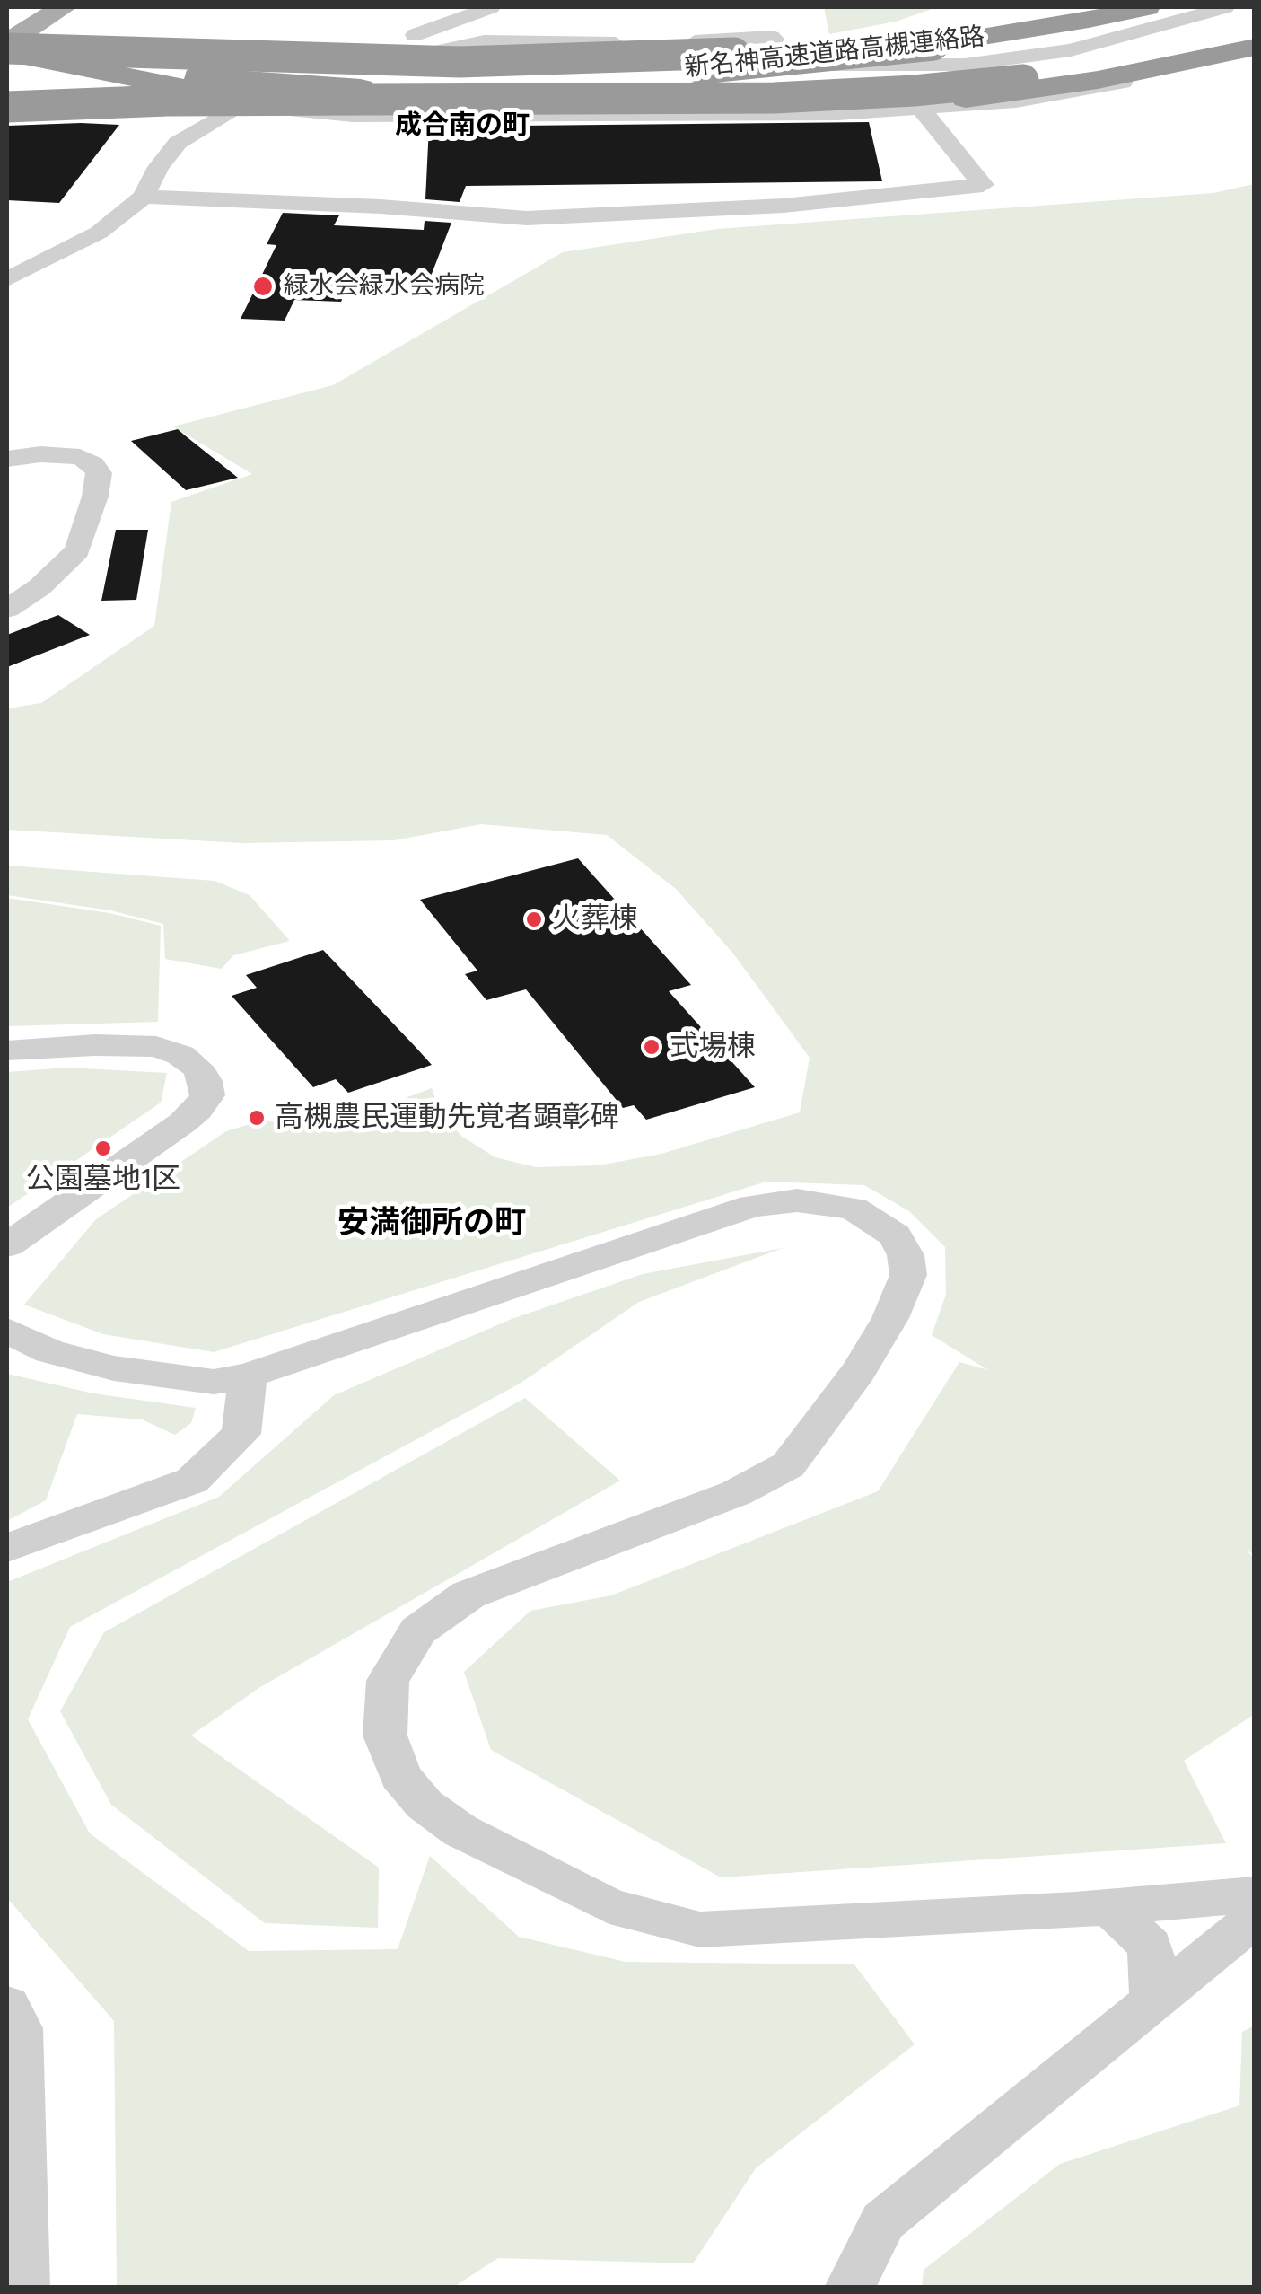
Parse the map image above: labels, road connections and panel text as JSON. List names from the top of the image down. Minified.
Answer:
{"streets":{"highway":["新名神高速道路高槻連絡路"]},"districts":["成合南の町","安満御所の町"],"places":["緑水会緑水会病院","火葬棟","式場棟","高槻農民運動先覚者顕彰碑","公園墓地1区"]}
